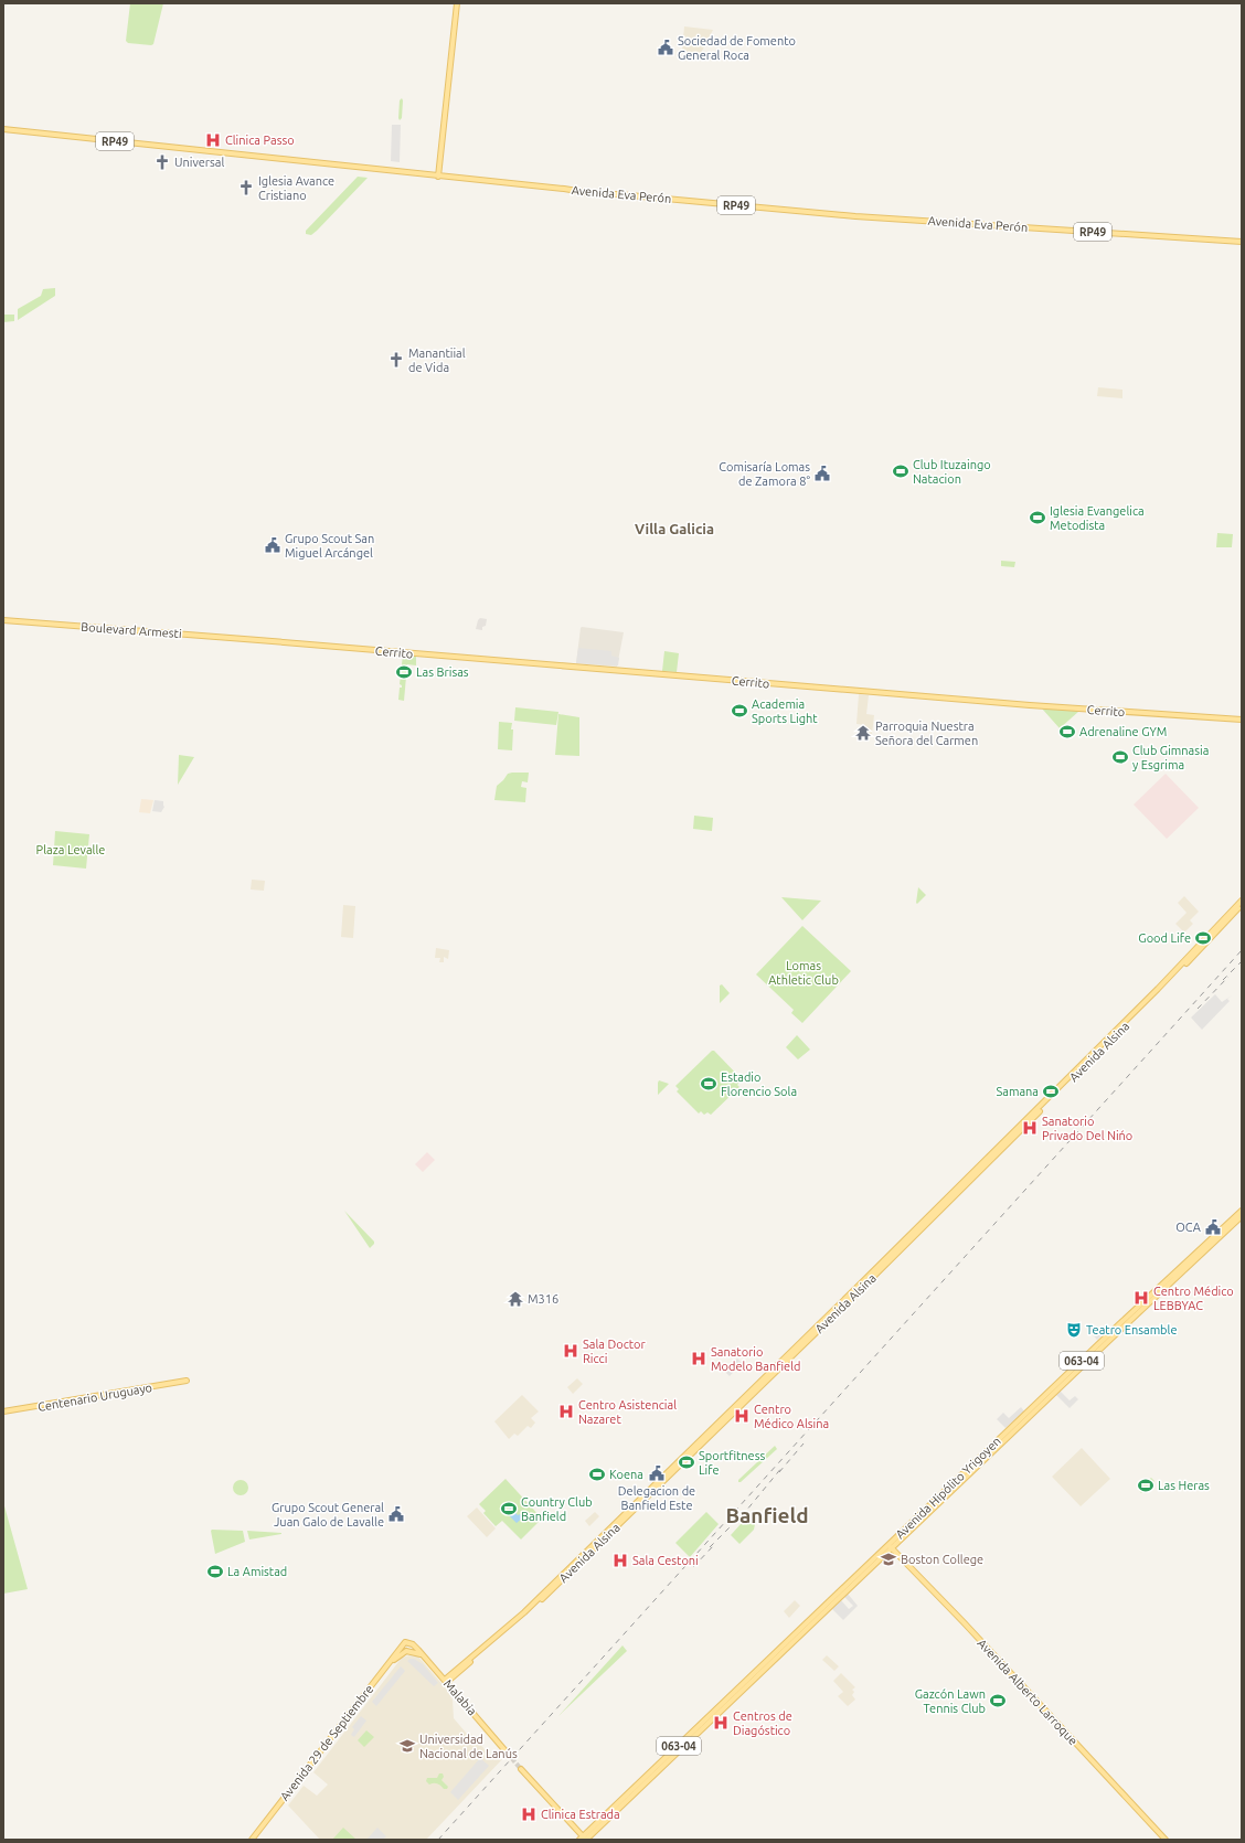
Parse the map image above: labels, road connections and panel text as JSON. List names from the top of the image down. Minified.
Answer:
{"streets":{"main road":["RP49","Avenida Eva Perón","Boulevard Armesti","Cerrito","Avenida Alsina","063-04","Centenario Uruguayo","Avenida Hipólito Yrigoyen","Avenida Alberto Larroque","Malabia","Avenida 29 de Septiembre"]},"crossings":[["Boulevard Armesti","Cerrito"],["Avenida Alsina","Malabia"],["Avenida Hipólito Yrigoyen","Avenida Alberto Larroque"],["Malabia","Avenida 29 de Septiembre"]],"districts":["Villa Galicia","Banfield"],"parks":["Plaza Levalle","Lomas Athletic Club"],"places":{"public building":["Sociedad de Fomento General Roca","Comisaría Lomas de Zamora 8°","Grupo Scout San Miguel Arcángel","OCA","Delegacion de Banfield Este","Grupo Scout General Juan Galo de Lavalle"],"hospital":["Clinica Passo","Sanatorio Privado Del Nińo","Centro Médico LEBBYAC","Sala Doctor Ricci","Sanatorio Modelo Banfield","Centro Asistencial Nazaret","Centro Médico Alsina","Sala Cestoni","Centros de Diagóstico","Clinica Estrada"],"church":["Universal","Iglesia Avance Cristiano","Manantiial de Vida"],"sports":["Club Ituzaingo Natacion","Iglesia Evangelica Metodista","Las Brisas","Academia Sports Light","Adrenaline GYM","Club Gimnasia y Esgrima","Good Life","Estadio Florencio Sola","Samana","Sportfitness Life","Koena","Las Heras","Country Club Banfield","La Amistad","Gazcón Lawn Tennis Club"],"temple":["Parroquia Nuestra Señora del Carmen","M316"],"theatre":["Teatro Ensamble"],"school or university":["Boston College","Universidad Nacional de Lanús"]}}
